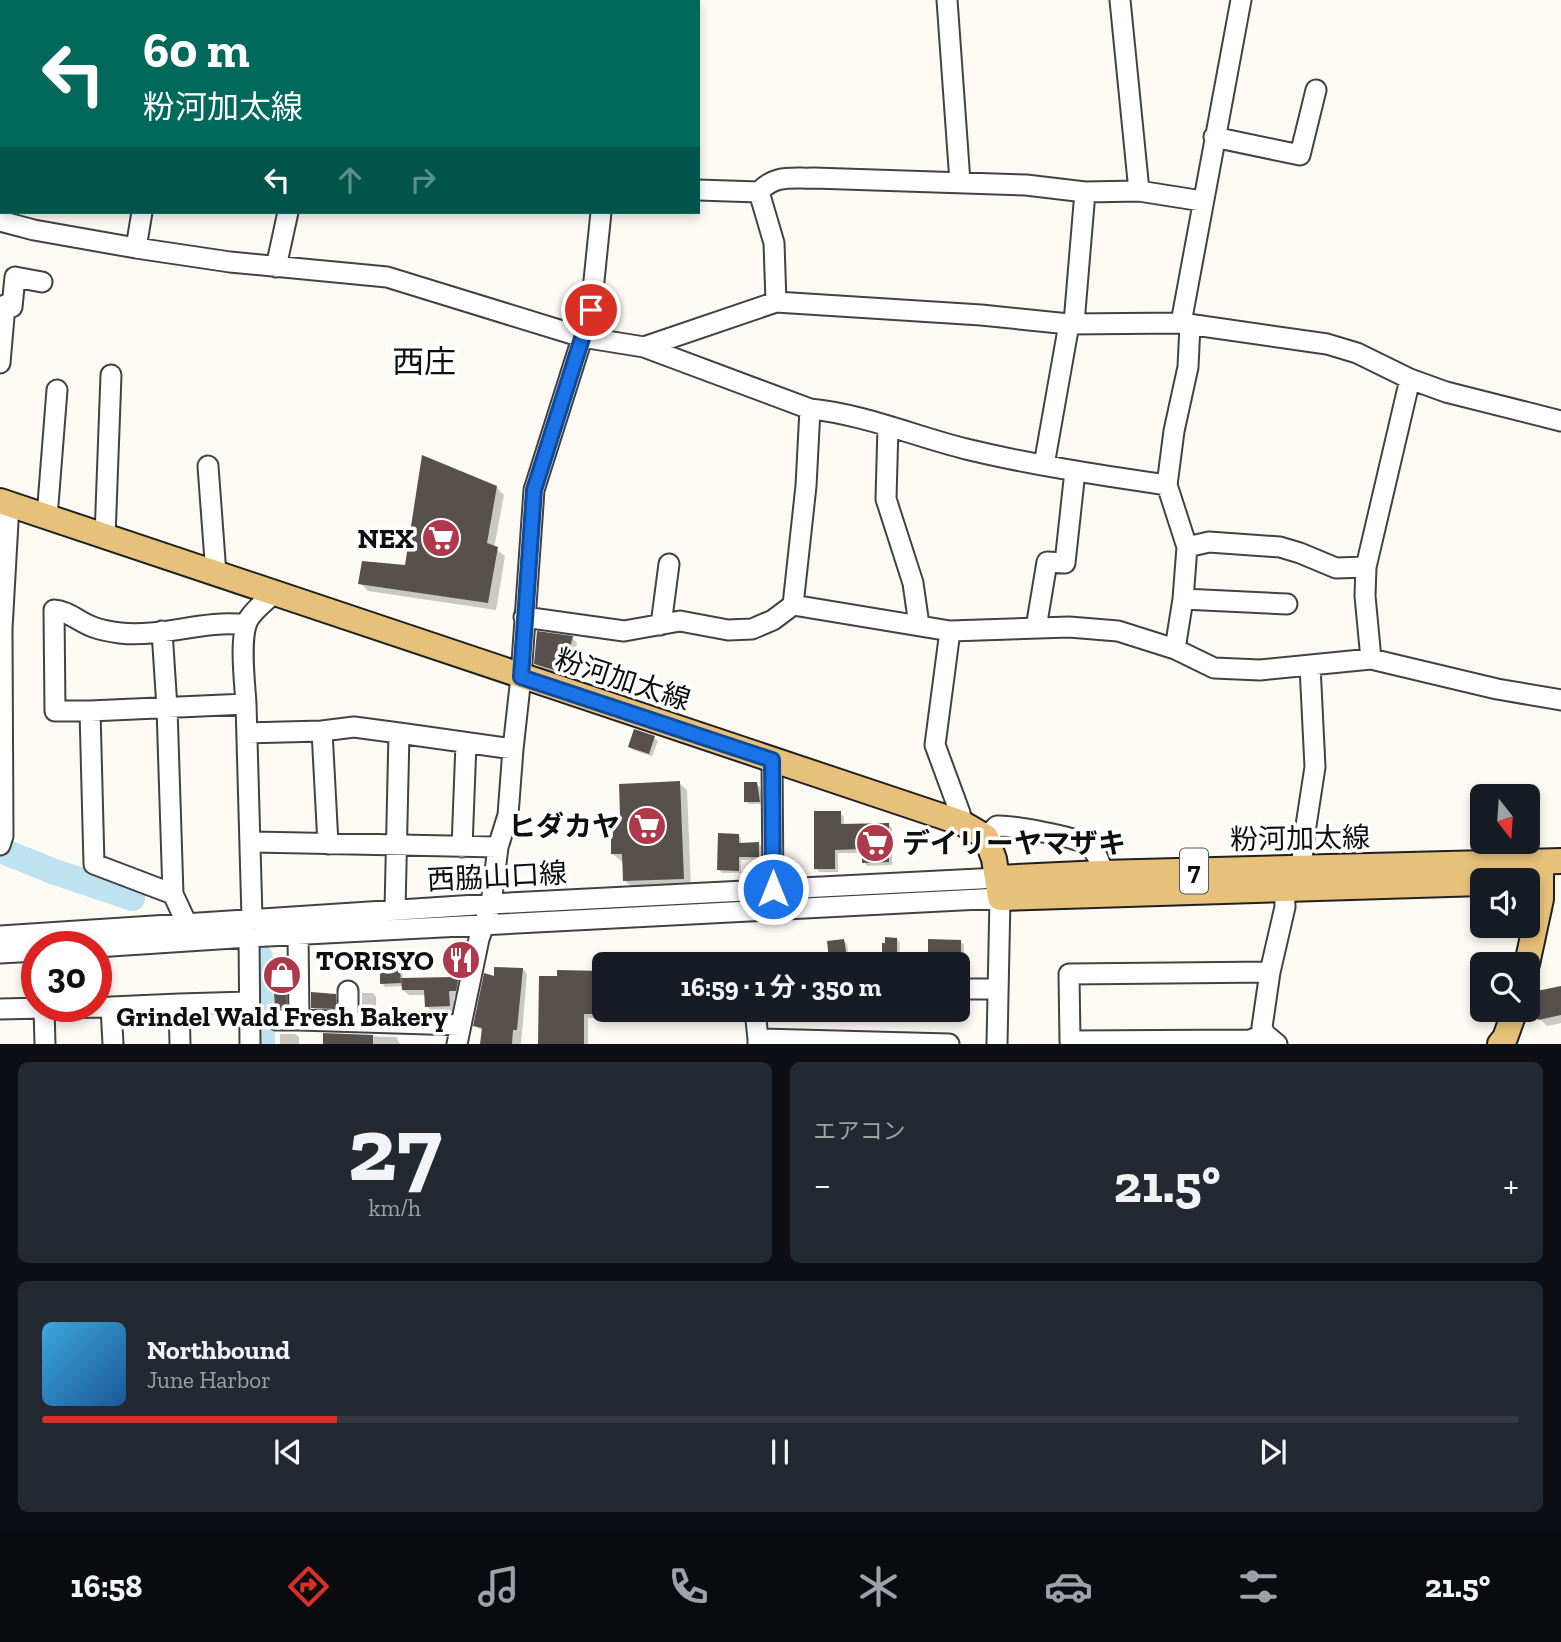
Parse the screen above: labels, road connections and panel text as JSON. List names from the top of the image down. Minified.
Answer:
{"streets":{"main road":["粉河加太線","7"],"street":["西脇山口線"]},"crossings":[["粉河加太線","西脇山口線"]],"districts":["西庄"],"places":{"supermarket":["NEX","ヒダカヤ","デイリーヤマザキ"],"restaurant":["TORISYO"],"shop":["Grindel Wald Fresh Bakery"]},"north":"bottom","page":{"turn":["60 m","粉河加太線"],"limit":"30","trip":"16:59 · 1 分 · 350 m","tile":[["27","km/h"],"エアコン"],"heat":["−","21.5°","+"],"song":["Northbound","June Harbor"],"tabs":["16:58","21.5°"]}}
